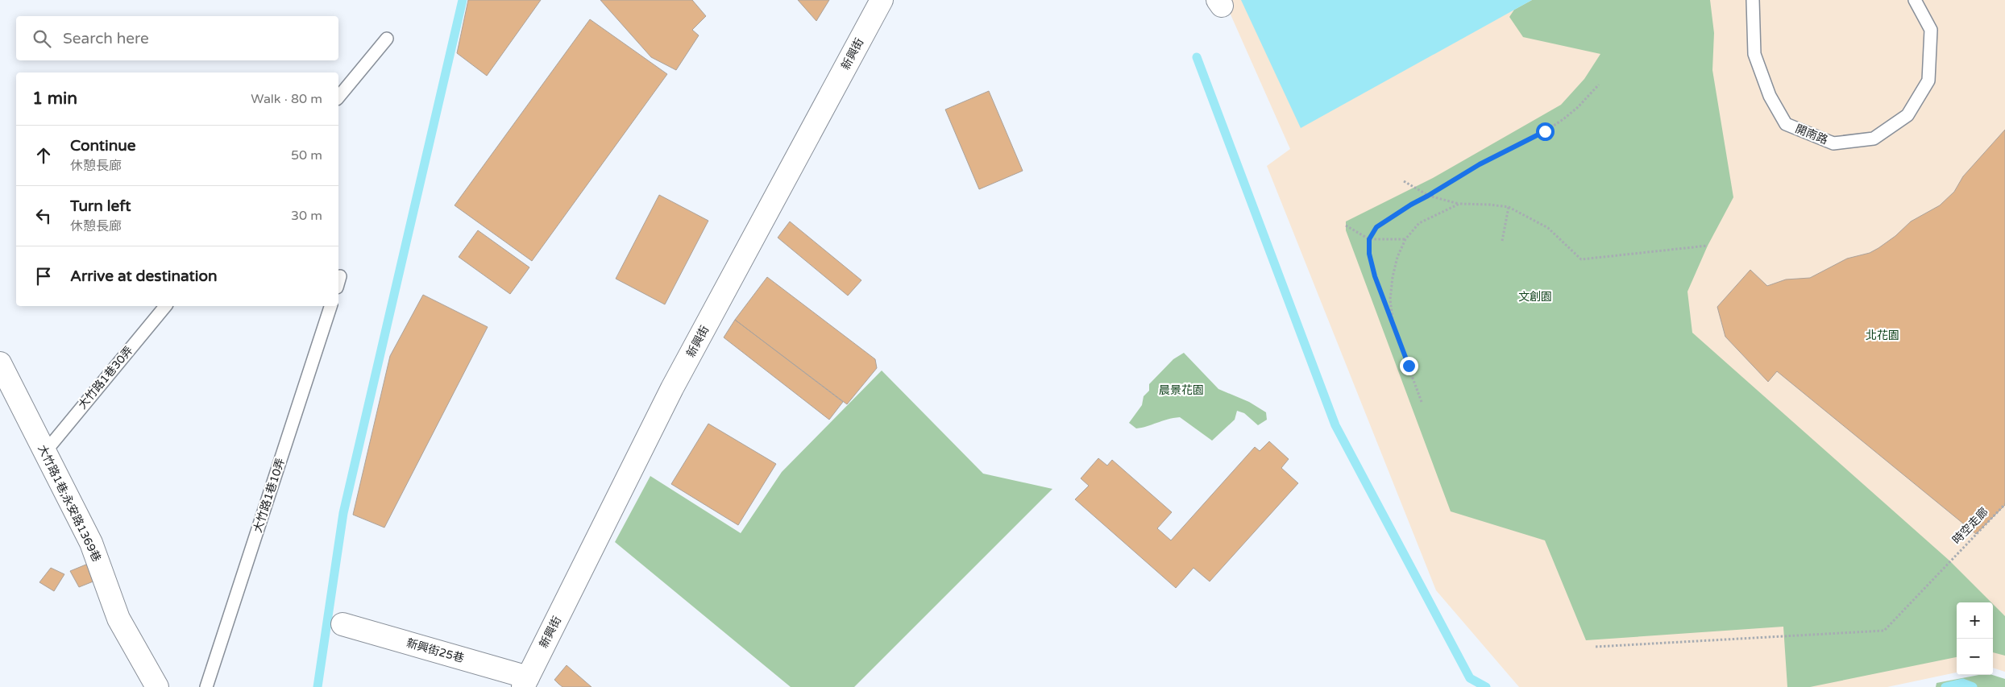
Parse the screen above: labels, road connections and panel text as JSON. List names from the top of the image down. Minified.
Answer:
{"streets":{"street":["新興街","大竹路1巷;永安路1369巷","新興街25巷"],"lane":["開南路","大竹路1巷30弄","大竹路1巷10弄"],"path":["時空走廊"]},"crossings":[["新興街","新興街25巷"],["大竹路1巷30弄","大竹路1巷;永安路1369巷"]],"parks":["文創園","北花園","晨景花園"],"page":{"search":"Search here","heading":["1 min","Walk · 80 m"],"list":[["Continue","休憩長廊","50 m"],["Turn left","休憩長廊","30 m"],"Arrive at destination"],"map_buttons":["+","−"]}}
